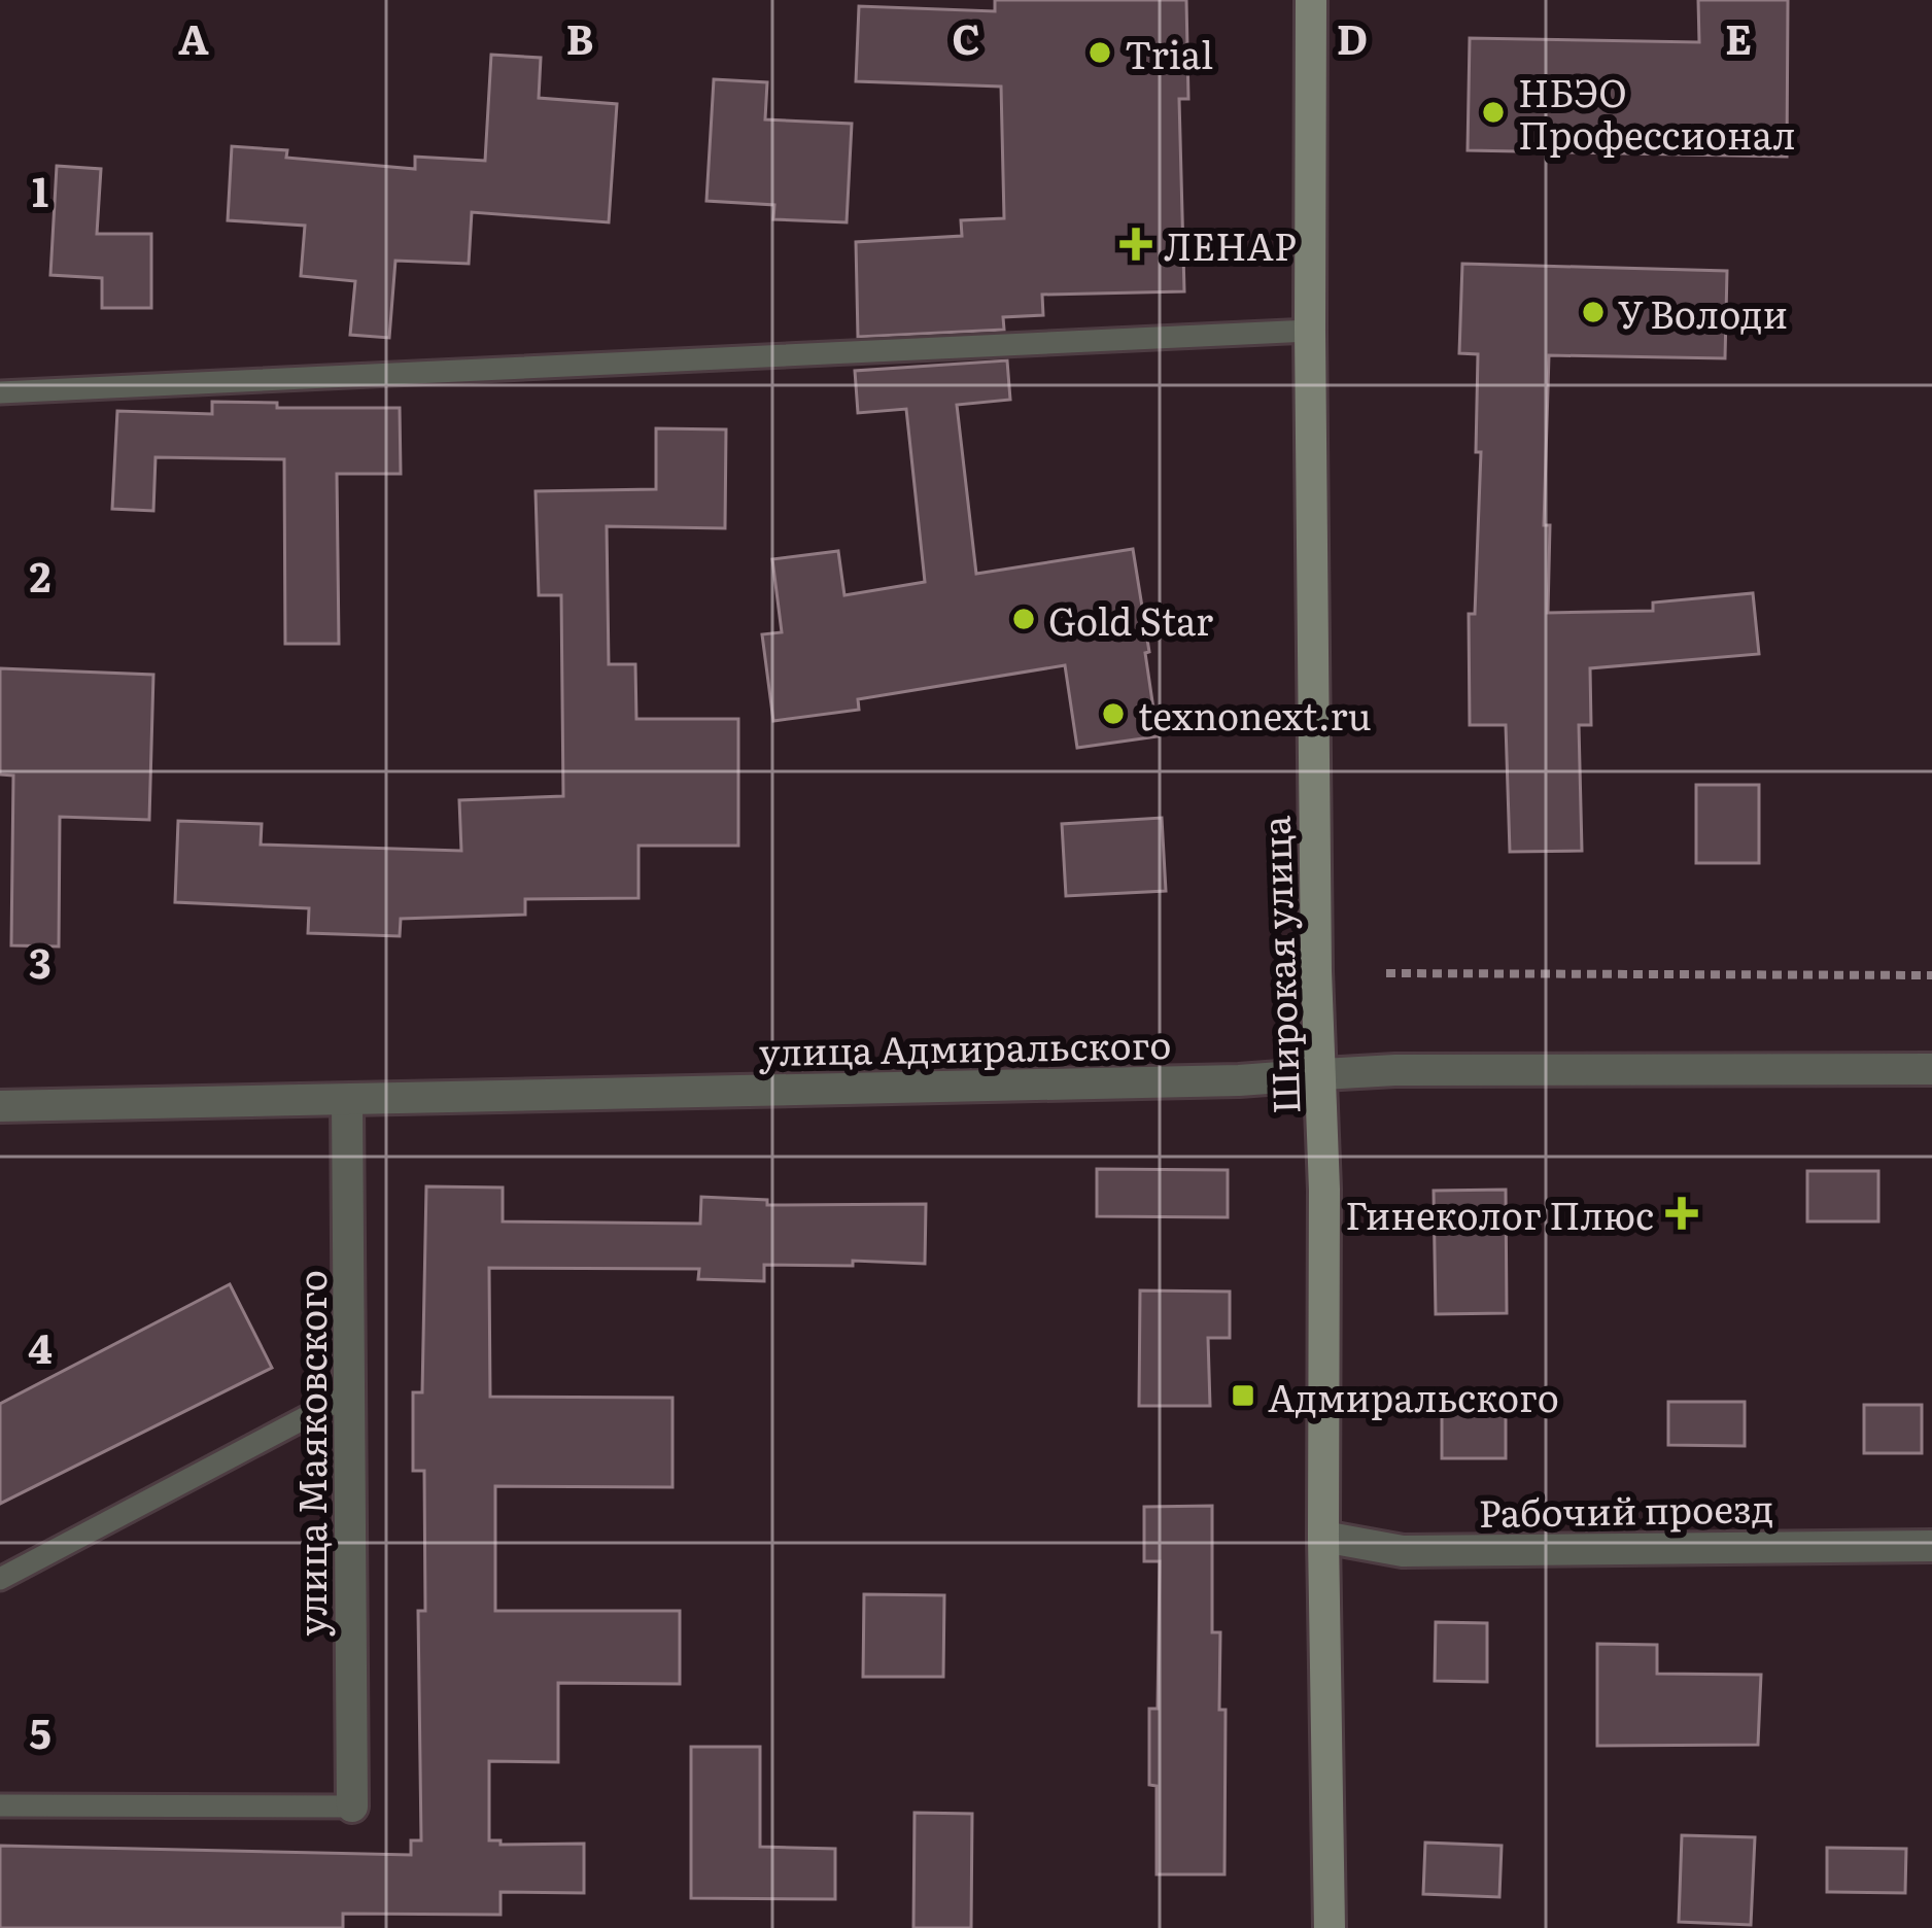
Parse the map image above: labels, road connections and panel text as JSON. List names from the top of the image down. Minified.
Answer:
{"streets":{"main road":["Широкая улица"],"street":["улица Адмиральского","улица Маяковского","Рабочий проезд"]},"crossings":[["Широкая улица","улица Адмиральского"],["Широкая улица","Рабочий проезд"],["улица Адмиральского","улица Маяковского"]],"places":{"other":["Trial","НБЭО Профессионал","У Володи","Gold Star","texnonext.ru"],"health":["ЛЕНАР","Гинеколог Плюс"],"transit":["Адмиральского"]},"grid":{"columns":["A","B","C","D","E"],"rows":["1","2","3","4","5"]}}
